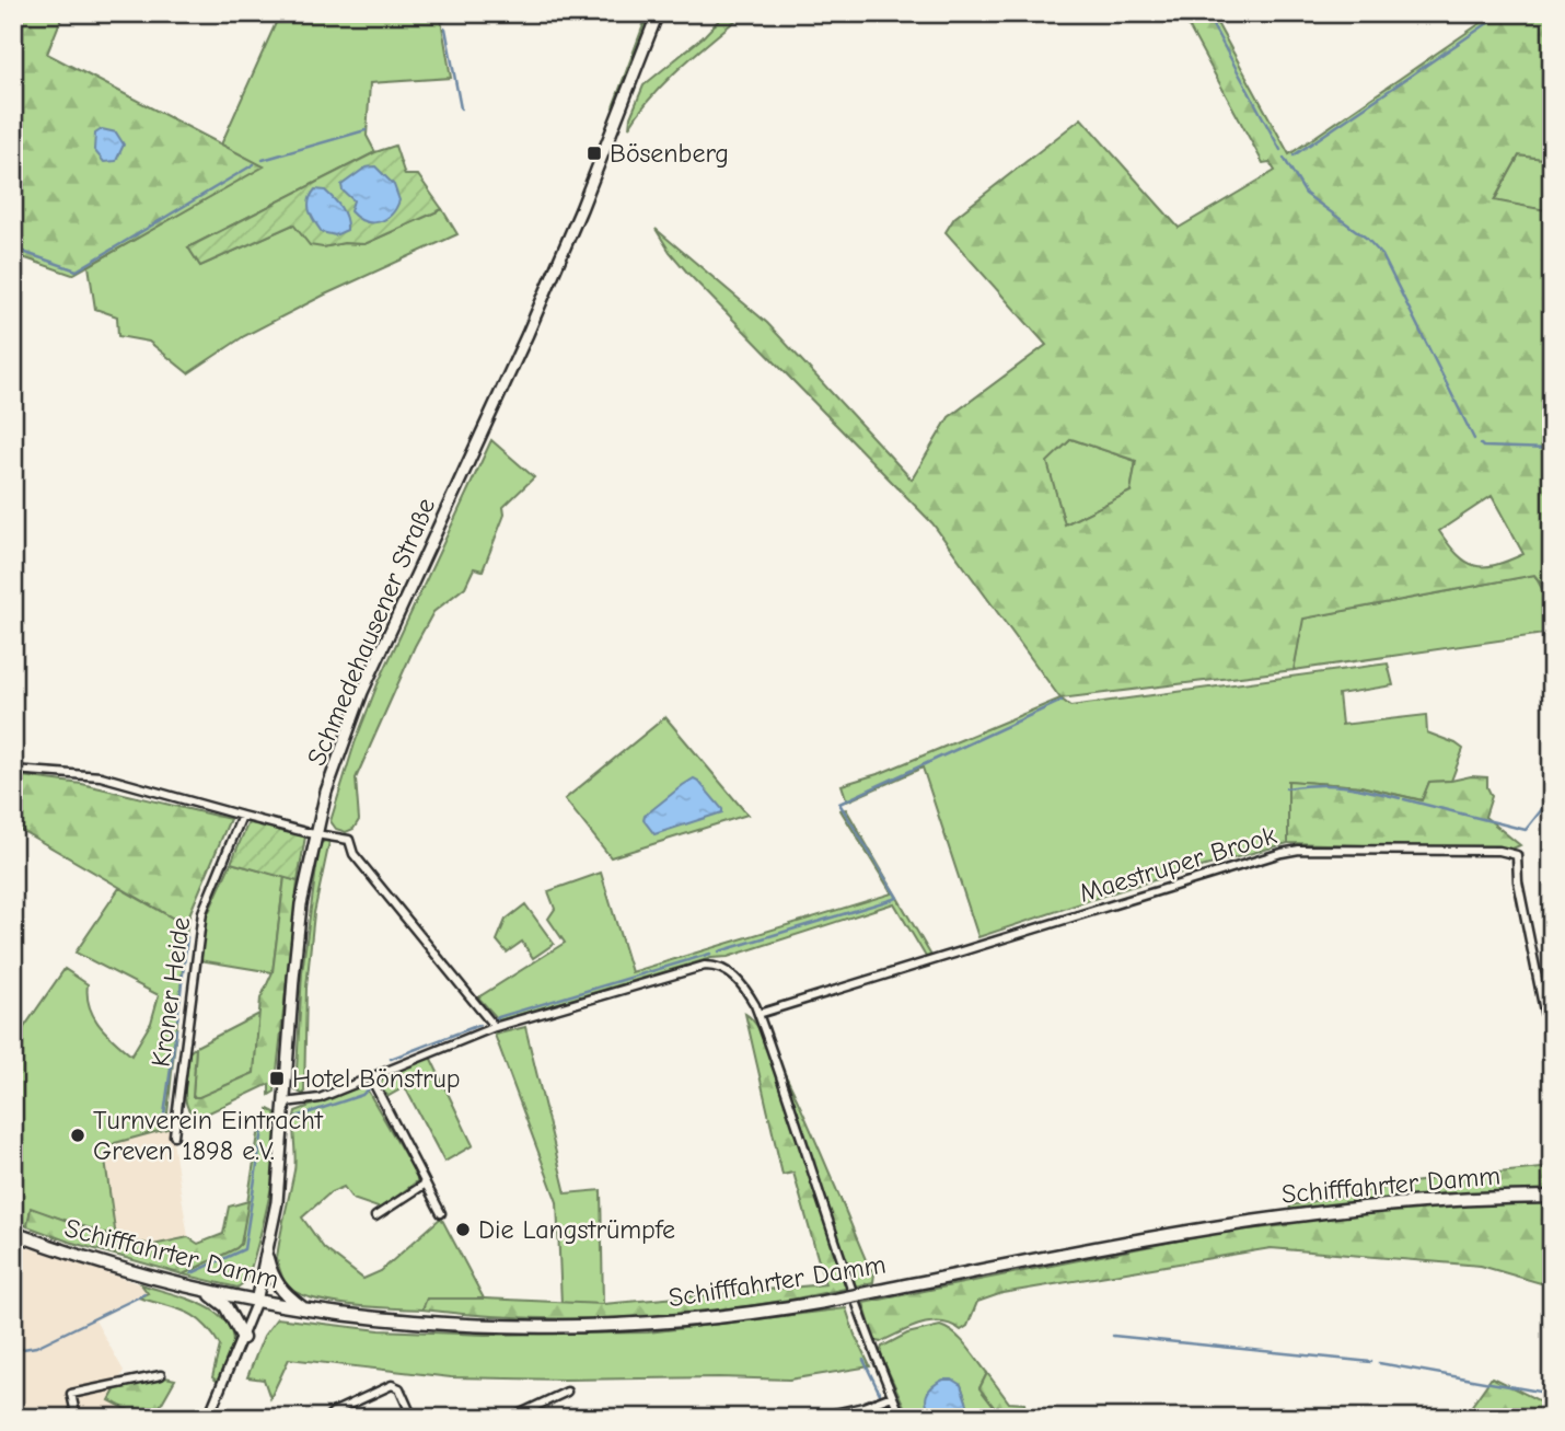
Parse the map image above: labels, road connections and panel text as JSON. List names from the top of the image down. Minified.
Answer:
{"streets":{"main road":["Schmedehausener Straße","Schifffahrter Damm"],"street":["Maestruper Brook","Kroner Heide"]},"crossings":[["Schmedehausener Straße","Schifffahrter Damm"]],"places":{"transit":["Bösenberg","Hotel Bönstrup"],"other":["Turnverein Eintracht Greven 1898 e.V.","Die Langstrümpfe"]}}
